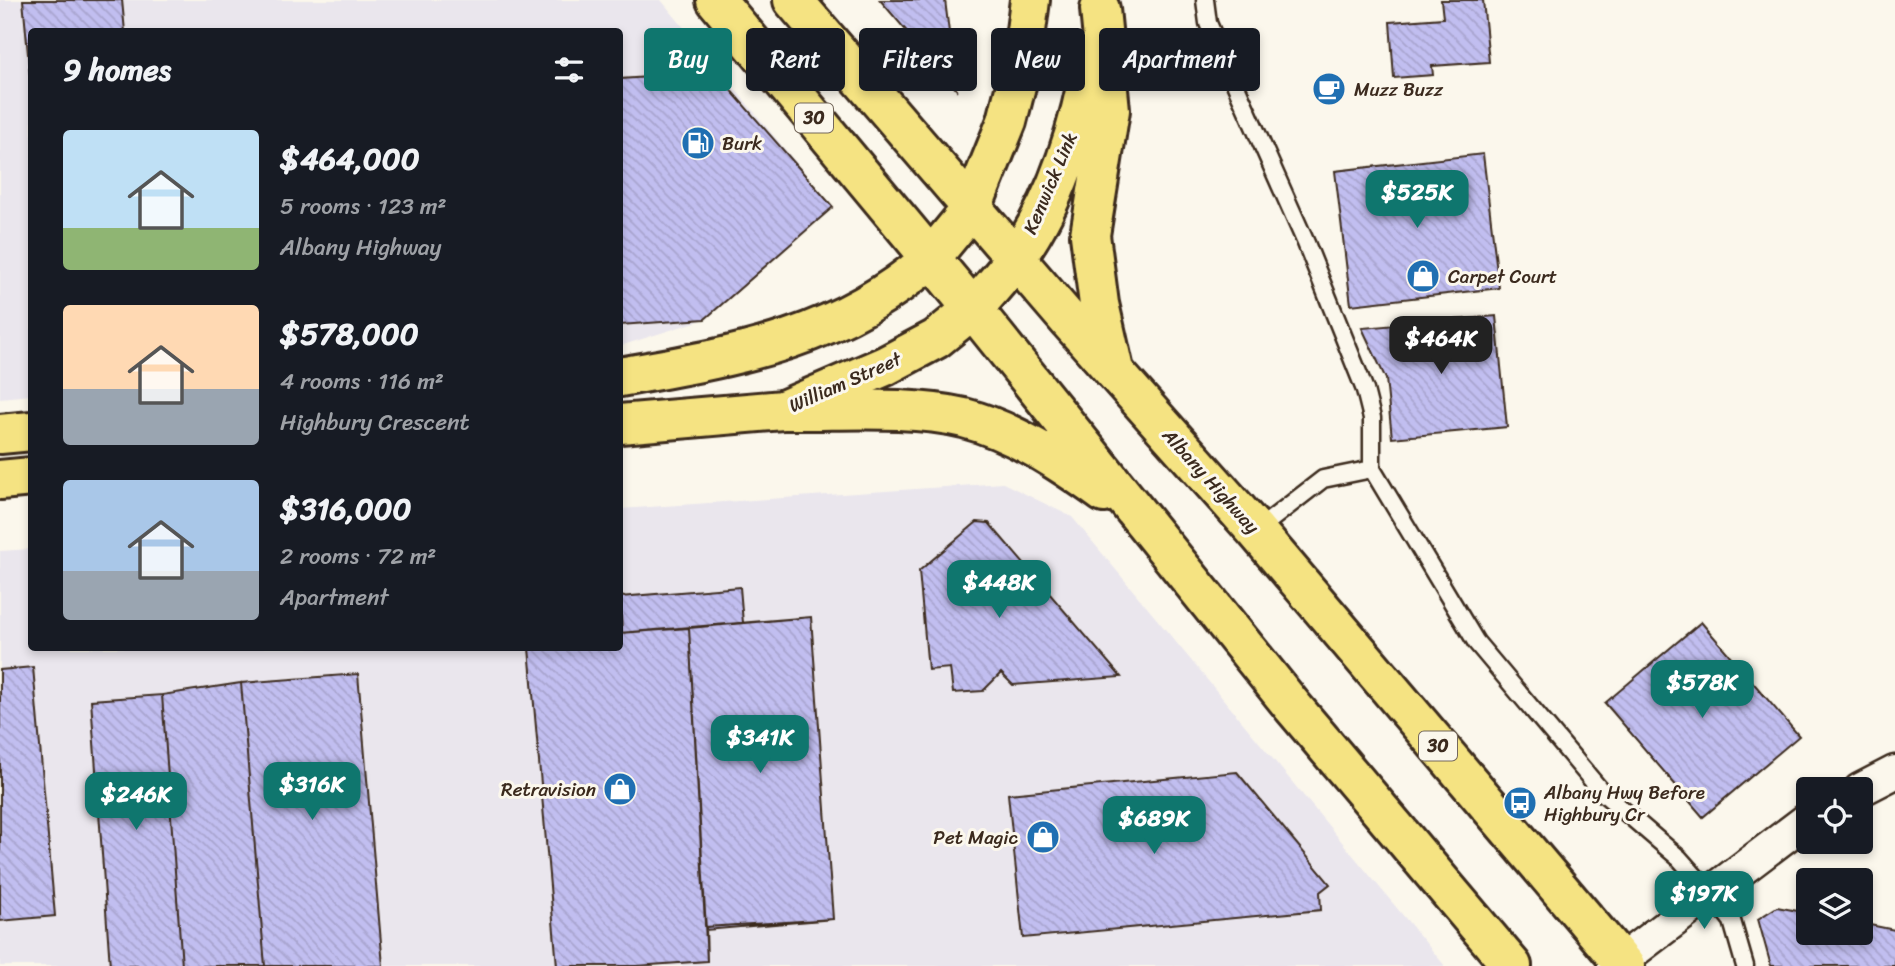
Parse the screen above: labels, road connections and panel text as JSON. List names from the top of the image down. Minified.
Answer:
{"streets":{"main road":["30","Kenwick Link","William Street","Albany Highway"]},"crossings":[["30","Kenwick Link"],["30","William Street"],["Kenwick Link","William Street"],["Kenwick Link","Albany Highway"]],"places":{"cafe":["Muzz Buzz"],"fuel station":["Burk"],"shop":["Carpet Court","Retravision","Pet Magic"],"bus stop":["Albany Hwy Before Highbury Cr"]},"page":{"chip":["Buy","Rent","Filters","New","Apartment"],"heading":"9 homes","list":[{"name":"$464,000","note":"5 rooms · 123 m² · Albany Highway"},{"name":"$578,000","note":"4 rooms · 116 m² · Highbury Crescent"},{"name":"$316,000","note":"2 rooms · 72 m² · Apartment"}],"price":["$525K","$464K","$448K","$578K","$341K","$316K","$246K","$689K","$197K"]}}
